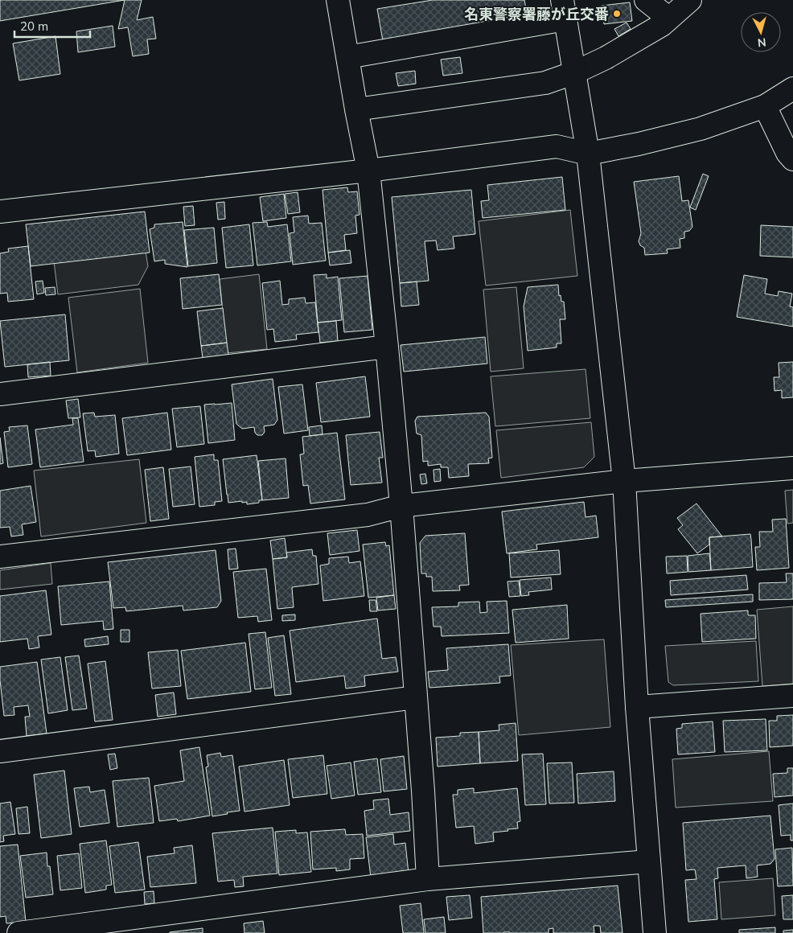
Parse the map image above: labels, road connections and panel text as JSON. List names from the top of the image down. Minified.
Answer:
{"places":["名東警察署藤が丘交番"],"scale_bar":"20 m","north":"bottom"}
